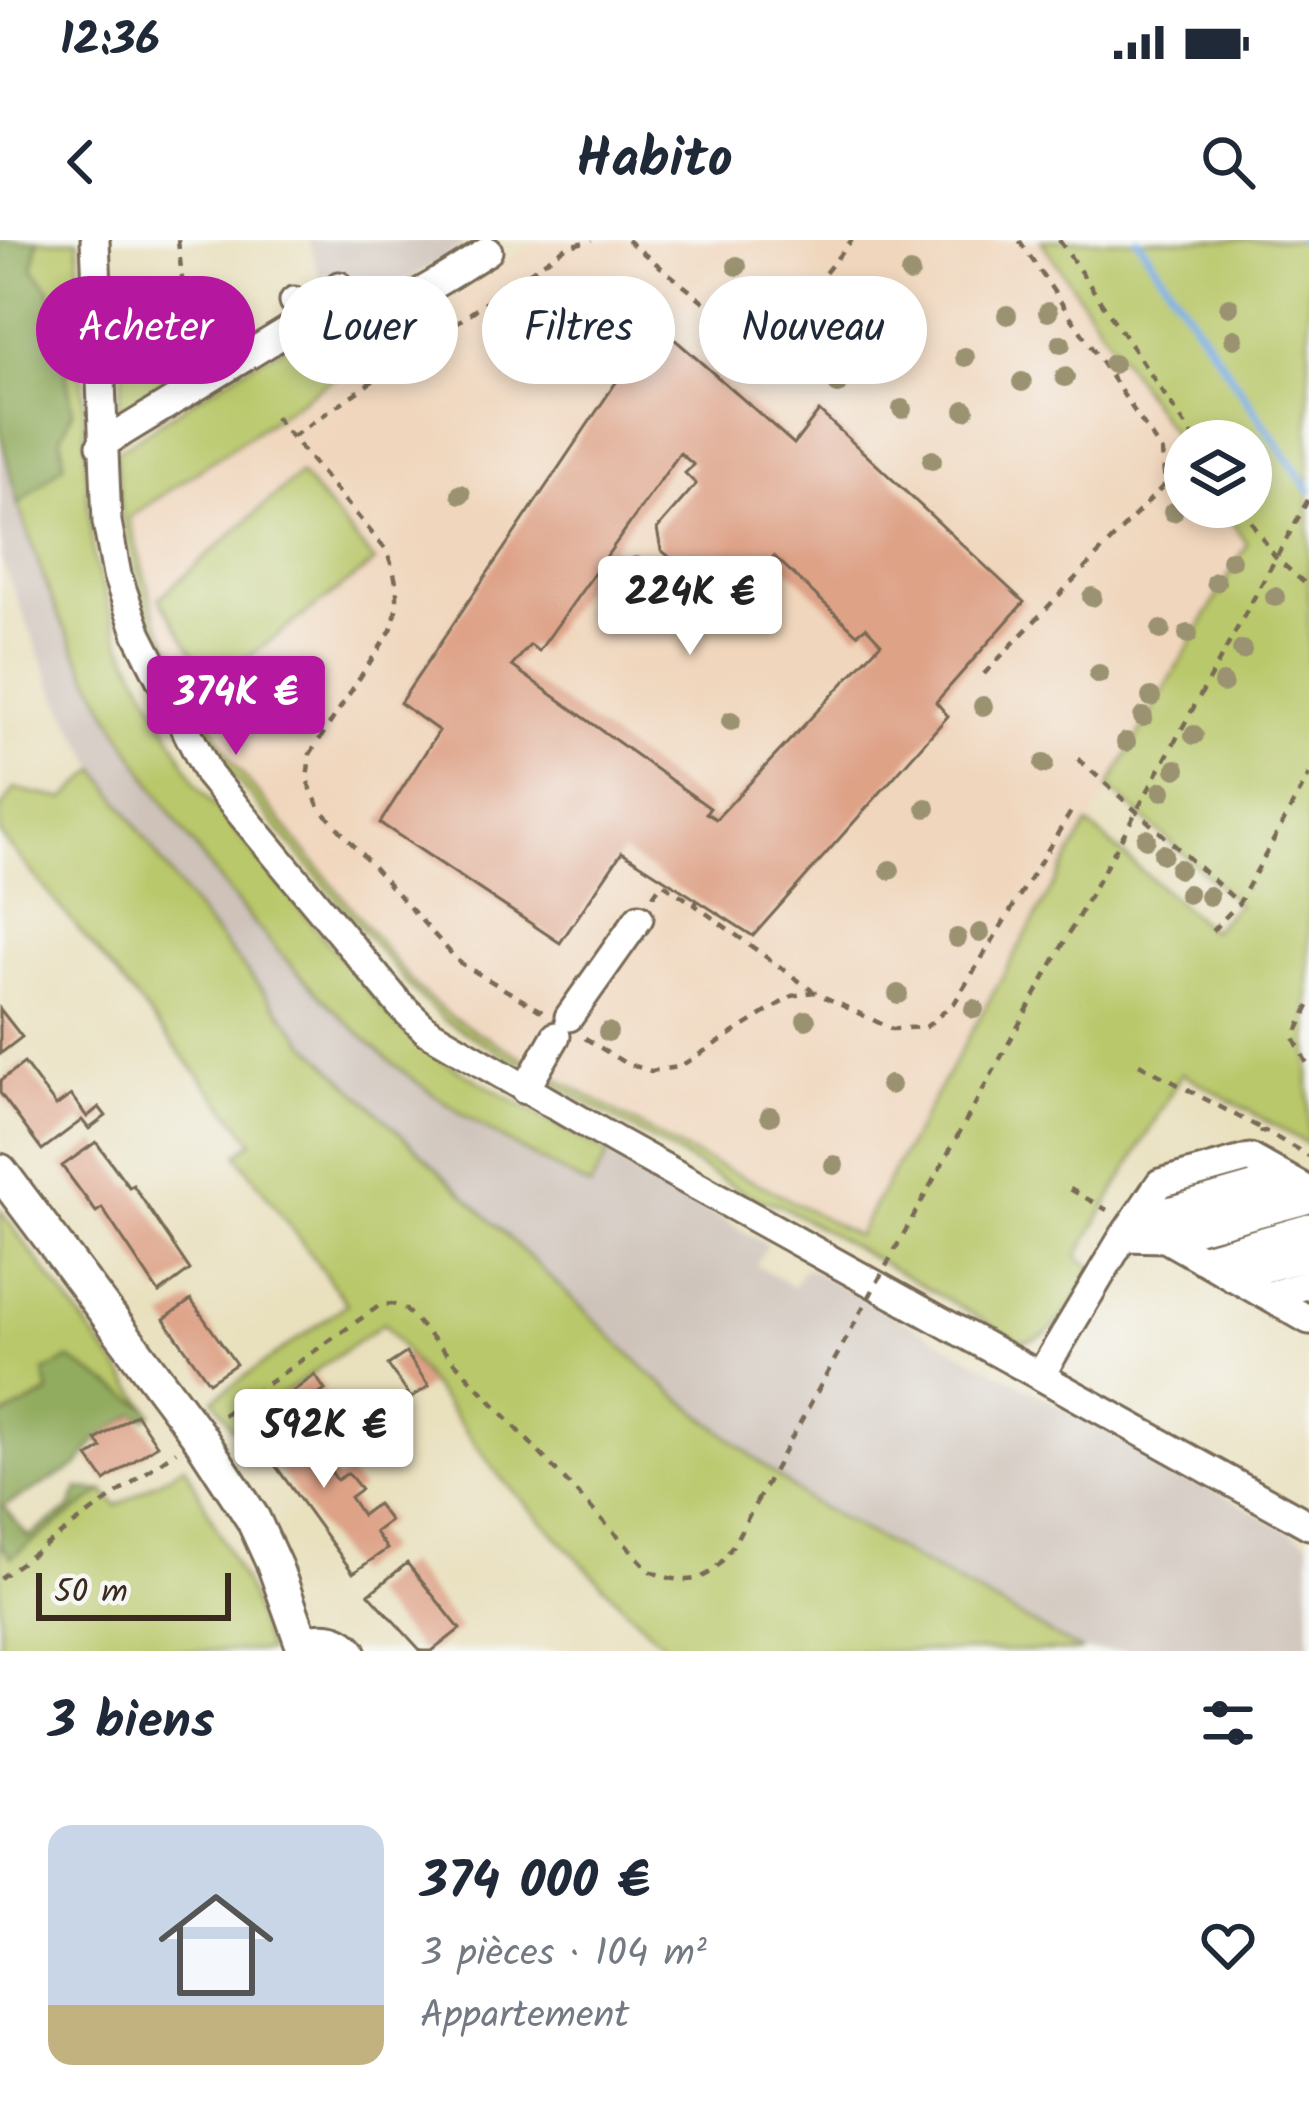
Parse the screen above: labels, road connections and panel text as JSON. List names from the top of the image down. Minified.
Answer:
{"scale_bar":"50 m","page":{"status":"12:36","header":"Habito","chip":["Acheter","Louer","Filtres","Nouveau"],"price":["224K €","374K €","592K €"],"scale":"50 m","heading":"3 biens","list":[{"name":"374 000 €","note":"3 pièces · 104 m² · Appartement"}]}}
